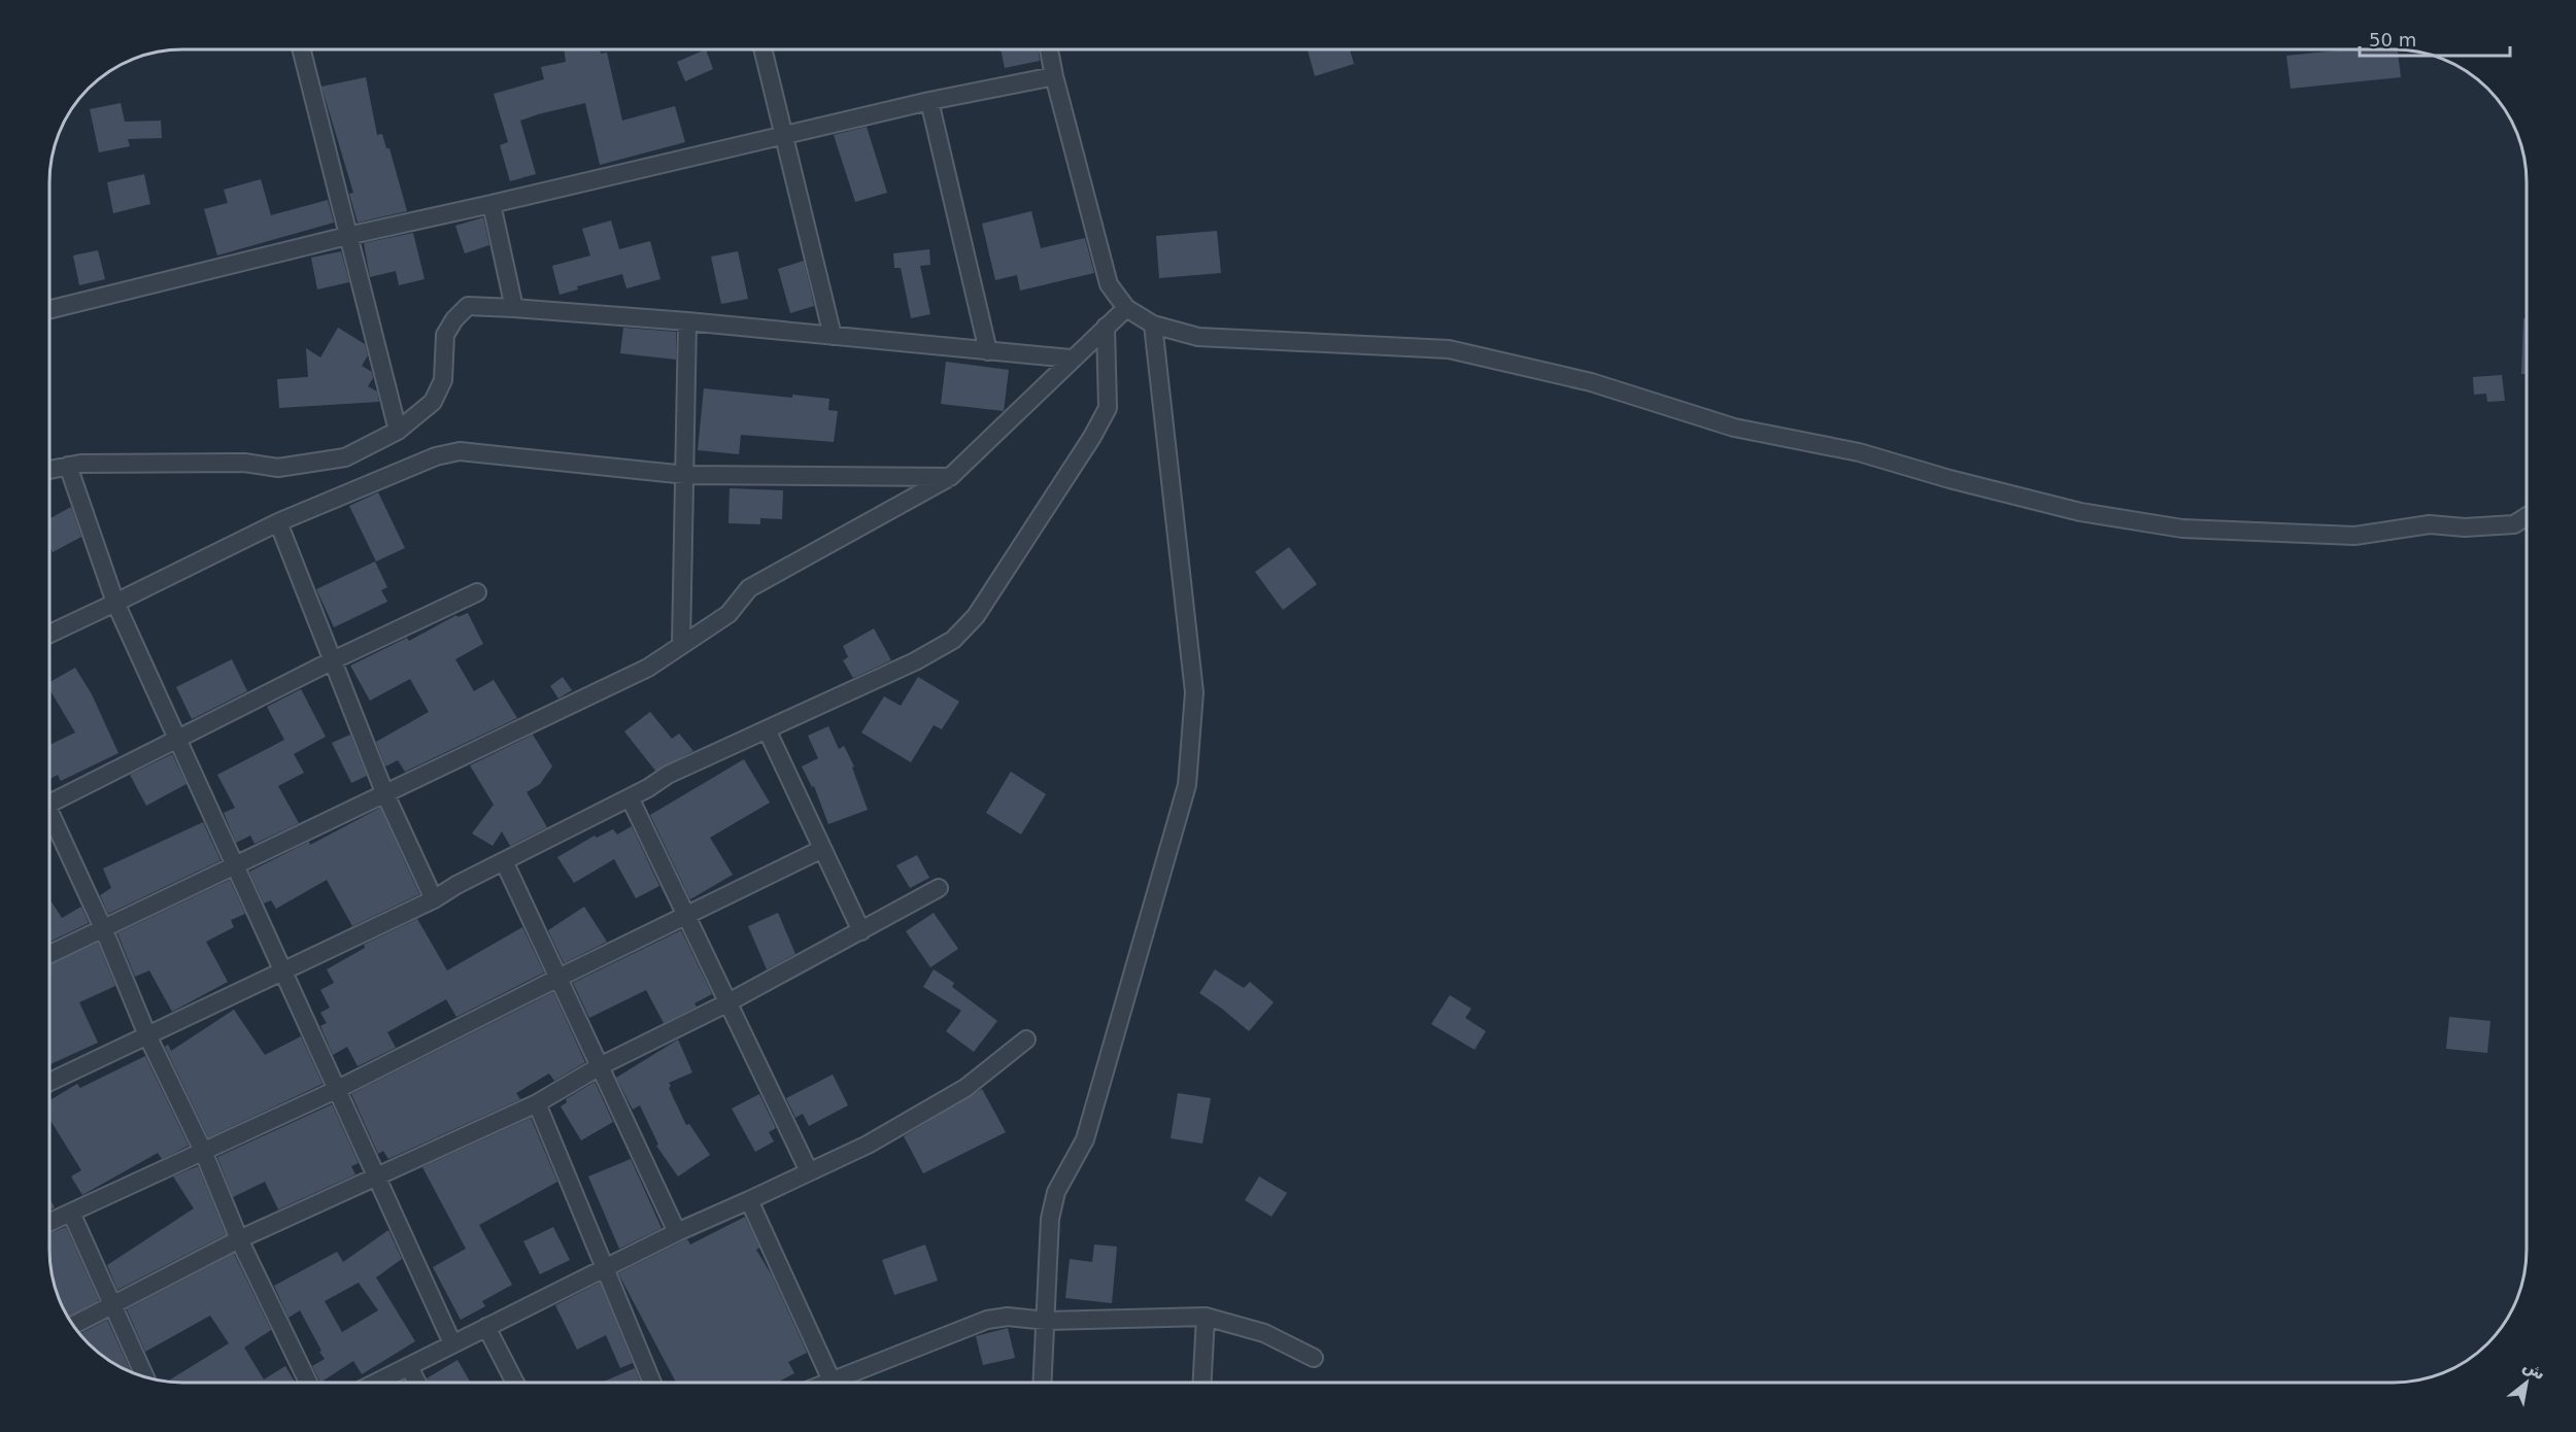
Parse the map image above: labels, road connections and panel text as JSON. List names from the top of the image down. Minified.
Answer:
{"scale_bar":"50 m","north":"top right"}
